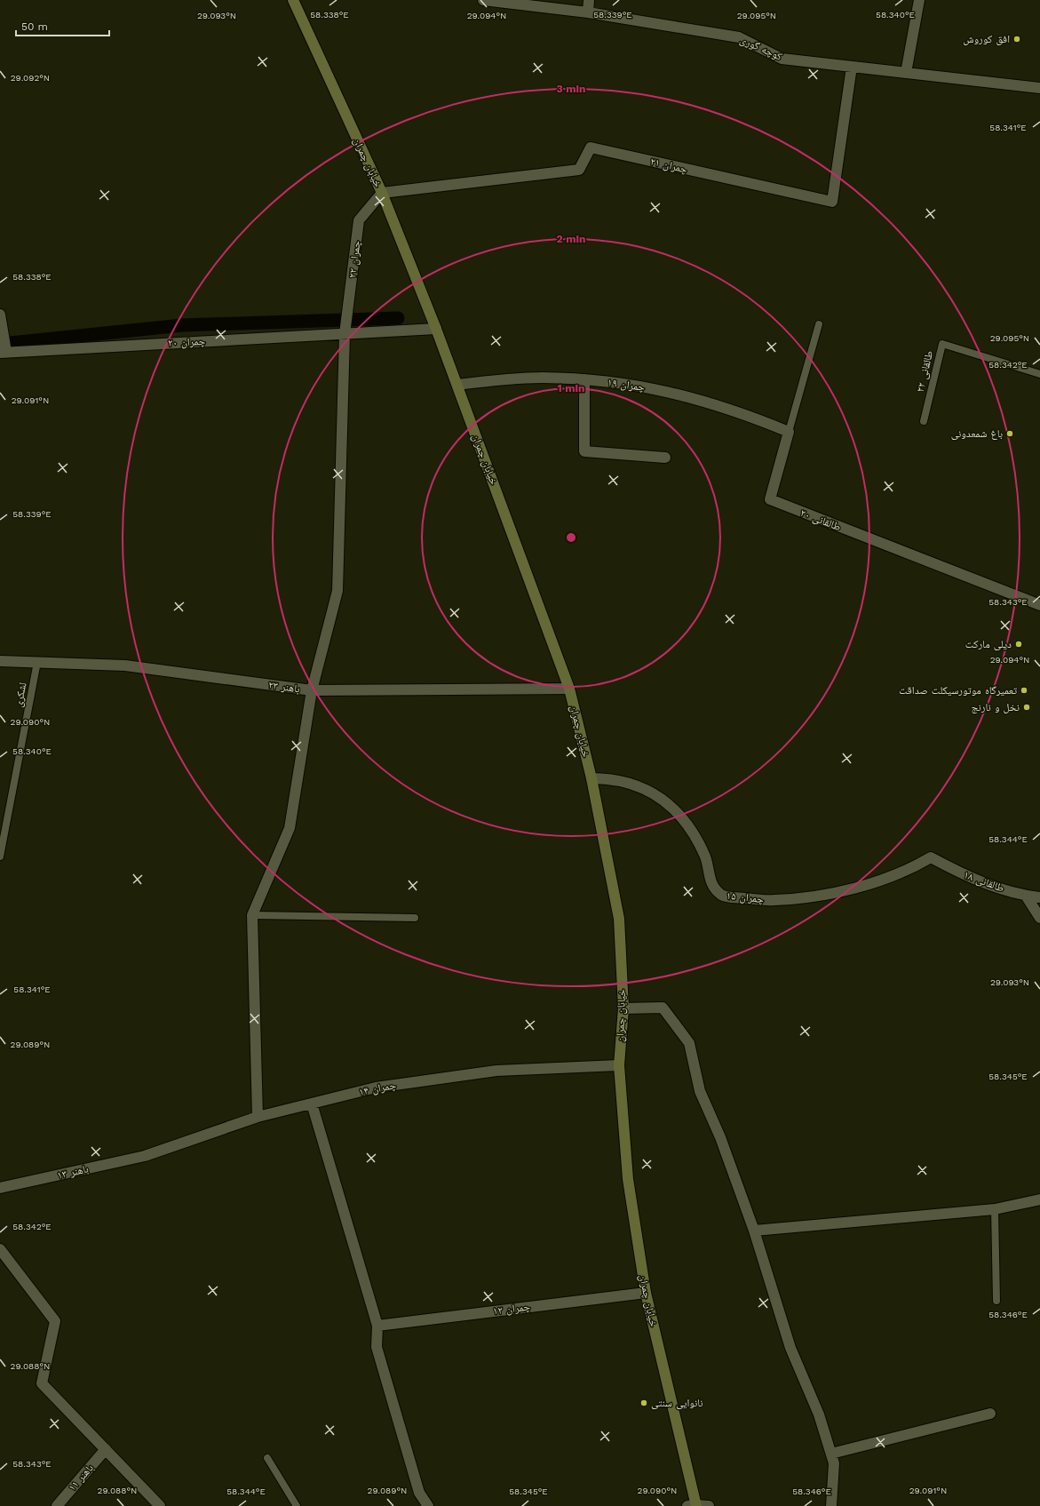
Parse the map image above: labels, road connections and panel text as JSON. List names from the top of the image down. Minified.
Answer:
{"streets":{"main road":["خیابان چمران"],"street":["کوچه گوری","چمران ۲۱","چمران ۲۲","چمران ۲۰","چمران ۱۹","طالقانی ۲۰","باهنر ۲۳","طالقانی ۱۸","چمران ۱۵","چمران ۱۴","باهنر ۱۳","چمران ۱۲","باهنر ۱۱"],"lane":["طالقانی ۲۲","لشکری"]},"crossings":[["کوچه گوری","چمران ۲۱"],["خیابان چمران","چمران ۲۱"],["خیابان چمران","چمران ۲۲"],["خیابان چمران","چمران ۲۰"],["خیابان چمران","چمران ۱۹"],["خیابان چمران","باهنر ۲۳"],["خیابان چمران","چمران ۱۵"],["خیابان چمران","چمران ۱۴"],["خیابان چمران","چمران ۱۲"],["چمران ۲۱","چمران ۲۲"],["چمران ۲۲","چمران ۲۰"],["چمران ۲۲","باهنر ۲۳"],["چمران ۱۹","طالقانی ۲۰"],["باهنر ۲۳","لشکری"],["طالقانی ۱۸","چمران ۱۵"],["چمران ۱۴","باهنر ۱۳"]],"places":["افق کوروش","باغ شمعدونی","دیلی مارکت","تعمیرگاه موتورسیکلت صداقت","نخل و نارنج","نانوایی سنتی"],"scale_bar":"50 m","coordinates":["58.338°E","58.339°E","58.340°E","29.093°N","29.094°N","29.095°N","29.092°N","58.341°E","58.342°E","29.091°N","58.343°E","29.090°N","58.344°E","29.089°N","58.345°E","58.346°E","29.088°N"],"rings":["3 min","2 min","1 min"]}
